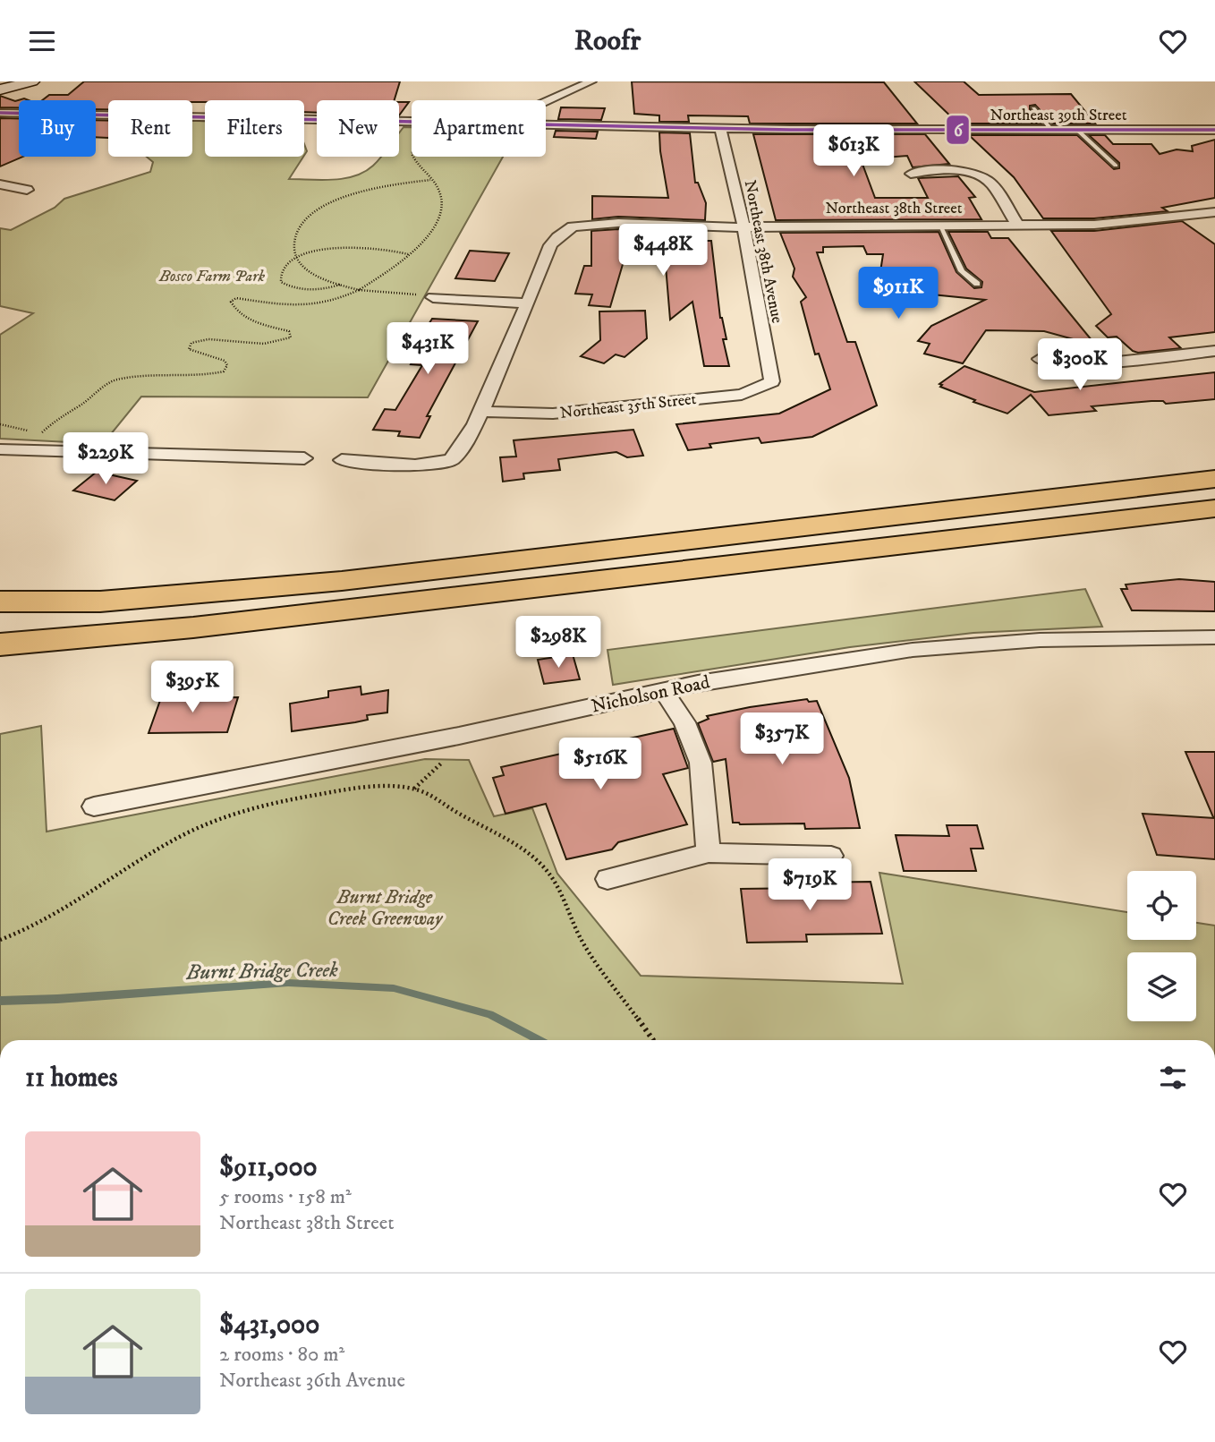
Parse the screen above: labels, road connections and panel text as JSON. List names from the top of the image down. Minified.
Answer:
{"streets":{"street":["Northeast 39th Street","Northeast 38th Street","Northeast 38th Avenue","Northeast 35th Street","Nicholson Road"]},"crossings":[["Northeast 39th Street","Northeast 38th Avenue"],["Northeast 38th Street","Northeast 38th Avenue"],["Northeast 38th Avenue","Northeast 35th Street"]],"water":["Burnt Bridge Creek"],"parks":["Bosco Farm Park","Burnt Bridge Creek Greenway"],"lines":["transit line 6"],"page":{"header":"Roofr","chip":["Buy","Rent","Filters","New","Apartment"],"price":["$613K","$448K","$911K","$431K","$300K","$229K","$298K","$395K","$357K","$516K","$719K"],"heading":"11 homes","list":[{"name":"$911,000","note":"5 rooms · 158 m² · Northeast 38th Street"},{"name":"$431,000","note":"2 rooms · 80 m² · Northeast 36th Avenue"}]}}
